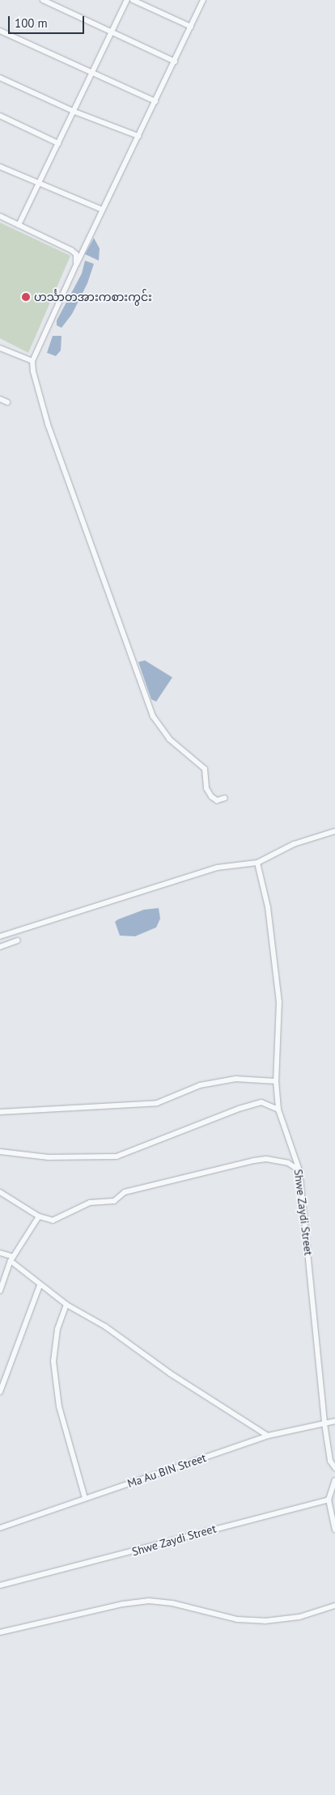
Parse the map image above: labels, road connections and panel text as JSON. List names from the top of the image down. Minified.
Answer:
{"streets":{"street":["Shwe Zaydi Street","Ma Au BIN Street"]},"crossings":[["Shwe Zaydi Street","Ma Au BIN Street"]],"places":["ဟင်္သာတအားကစားကွင်း"],"scale_bar":"100 m"}
